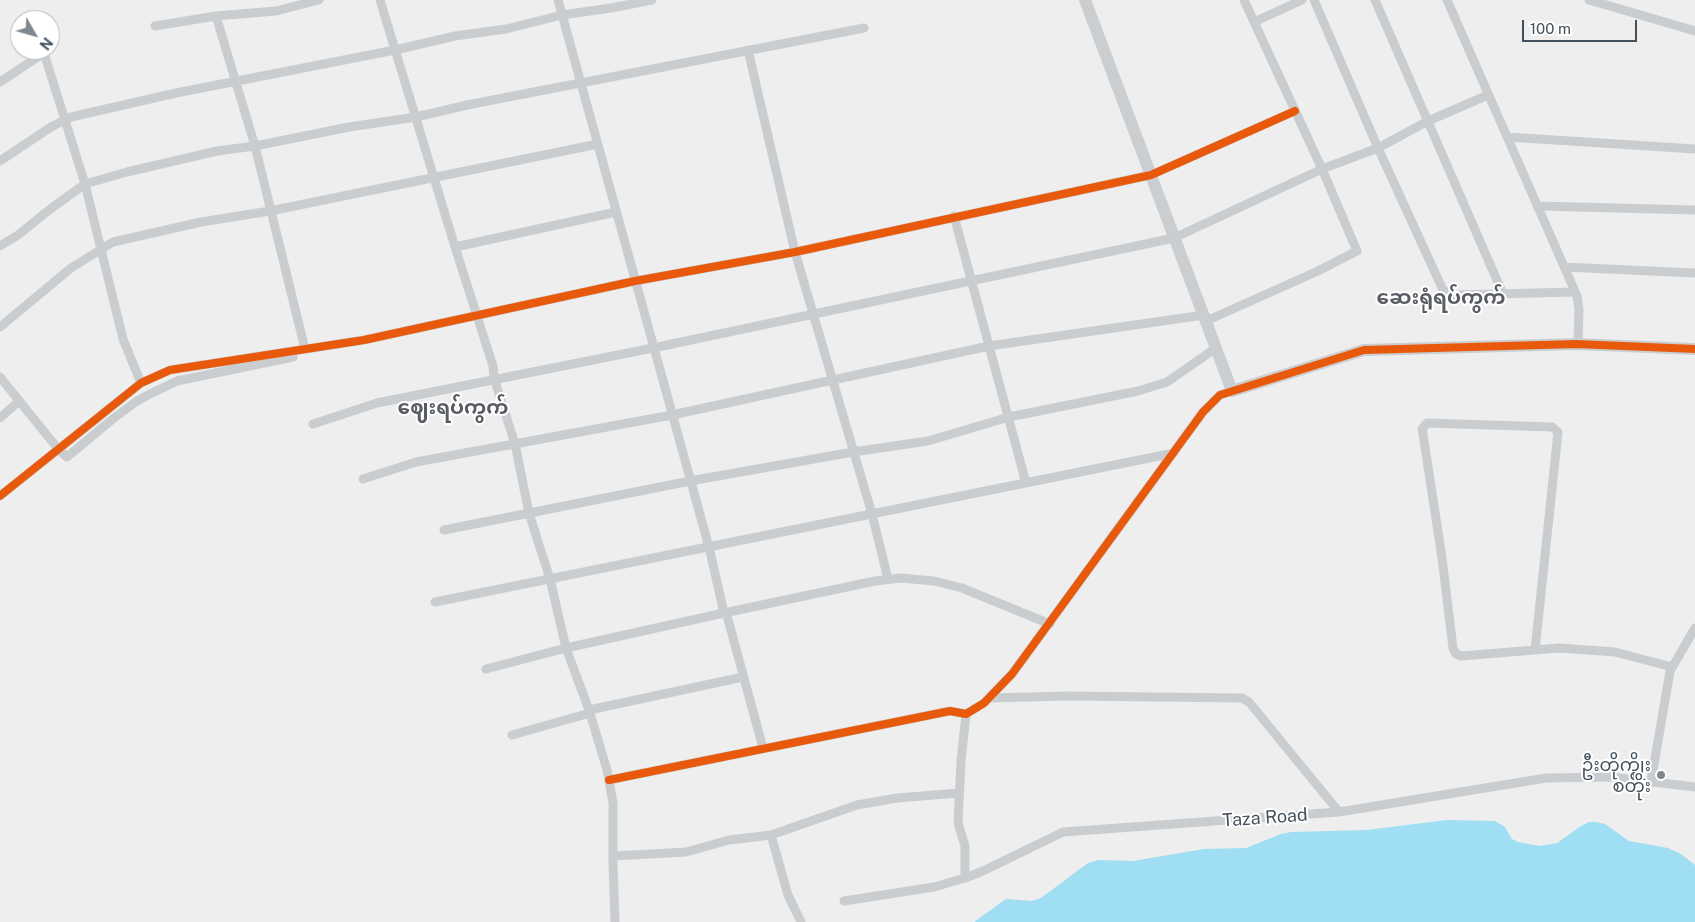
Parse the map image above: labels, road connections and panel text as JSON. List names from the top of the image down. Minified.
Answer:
{"streets":{"street":["Taza Road"]},"districts":["ဆေးရုံရပ်ကွက်","ဈေးရပ်ကွက်"],"places":["ဦးတိုက္စိုး စတိုး"],"scale_bar":"100 m","north":"bottom right"}
